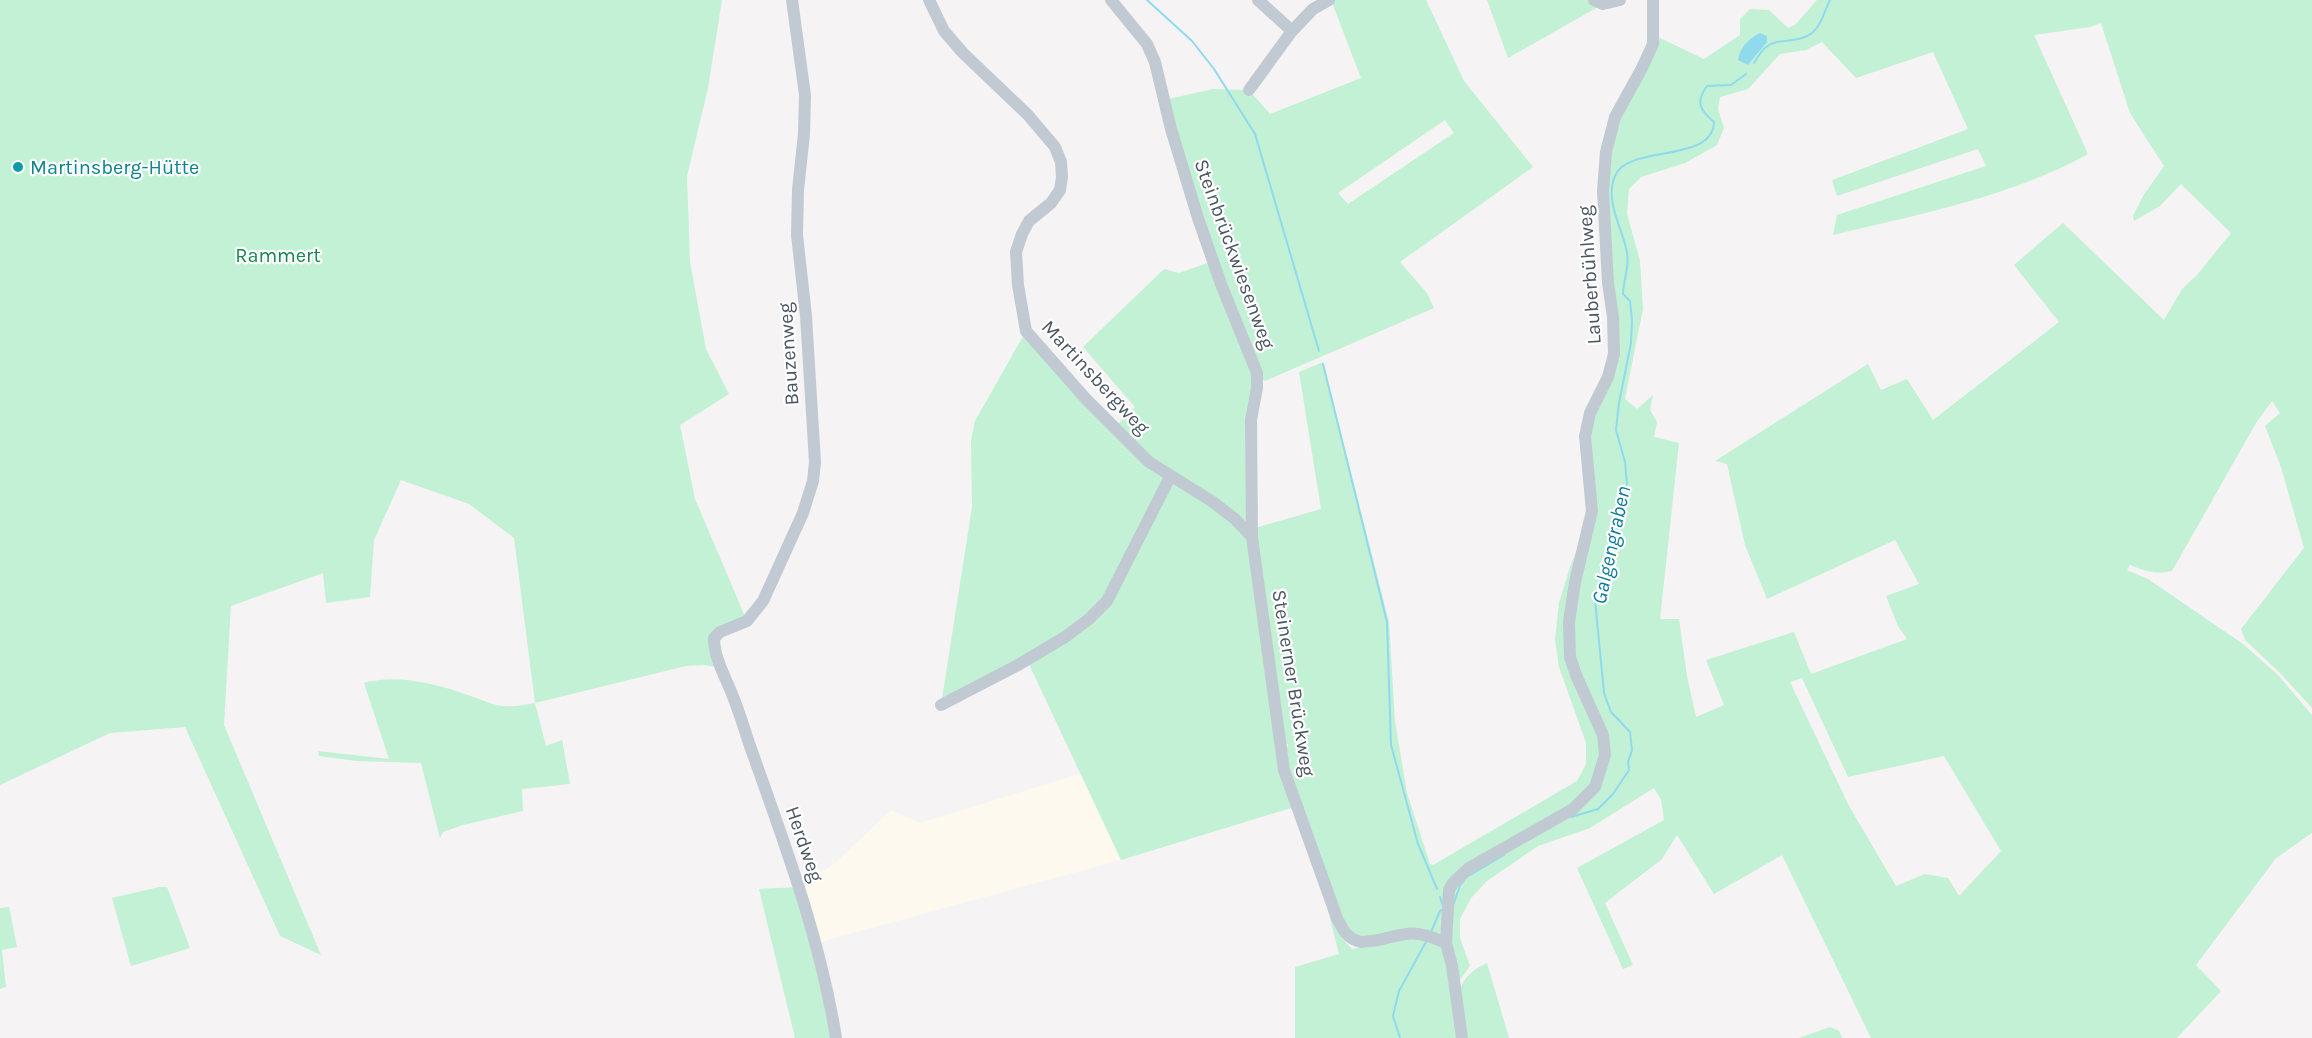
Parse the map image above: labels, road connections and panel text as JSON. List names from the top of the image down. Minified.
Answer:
{"streets":{"street":["Steinbrückwiesenweg","Lauberbühlweg","Bauzenweg","Martinsbergweg","Steinerner Brückweg","Herdweg"]},"crossings":[["Steinbrückwiesenweg","Martinsbergweg"],["Steinbrückwiesenweg","Steinerner Brückweg"],["Lauberbühlweg","Steinerner Brückweg"],["Bauzenweg","Herdweg"],["Martinsbergweg","Steinerner Brückweg"]],"water":["Galgengraben"],"parks":["Rammert"],"places":["Martinsberg-Hütte"]}
